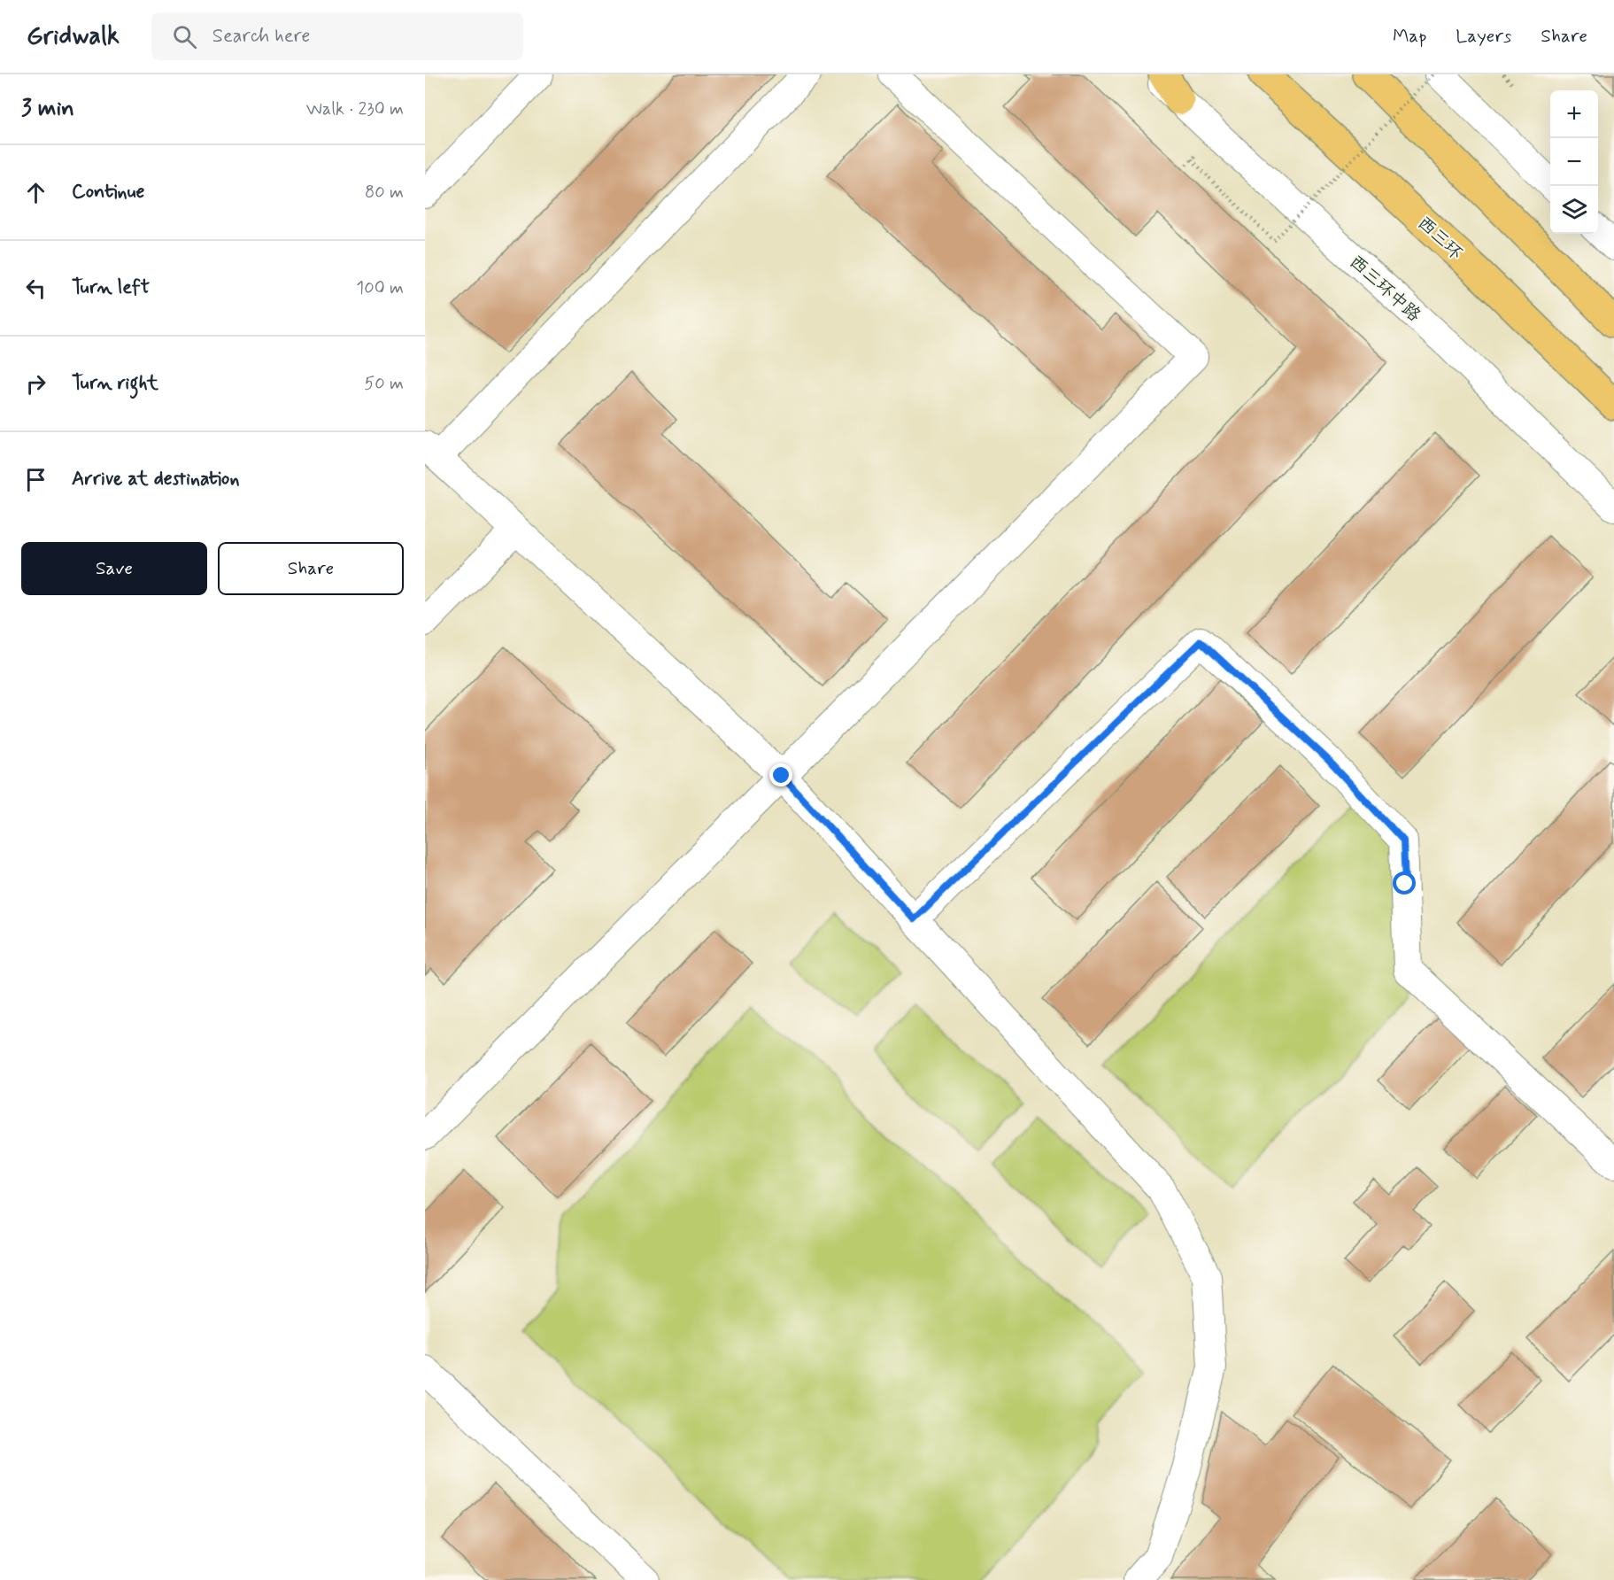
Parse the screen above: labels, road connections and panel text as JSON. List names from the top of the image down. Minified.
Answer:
{"streets":{"highway":["西三环"],"street":["西三环中路"]},"page":{"header":"Gridwalk","search":"Search here","nav":["Map","Layers","Share"],"heading":["3 min","Walk · 230 m"],"map_buttons":["+","−"],"list":[["Continue","80 m"],["Turn left","100 m"],["Turn right","50 m"],"Arrive at destination"],"buttons":["Save","Share"]}}
